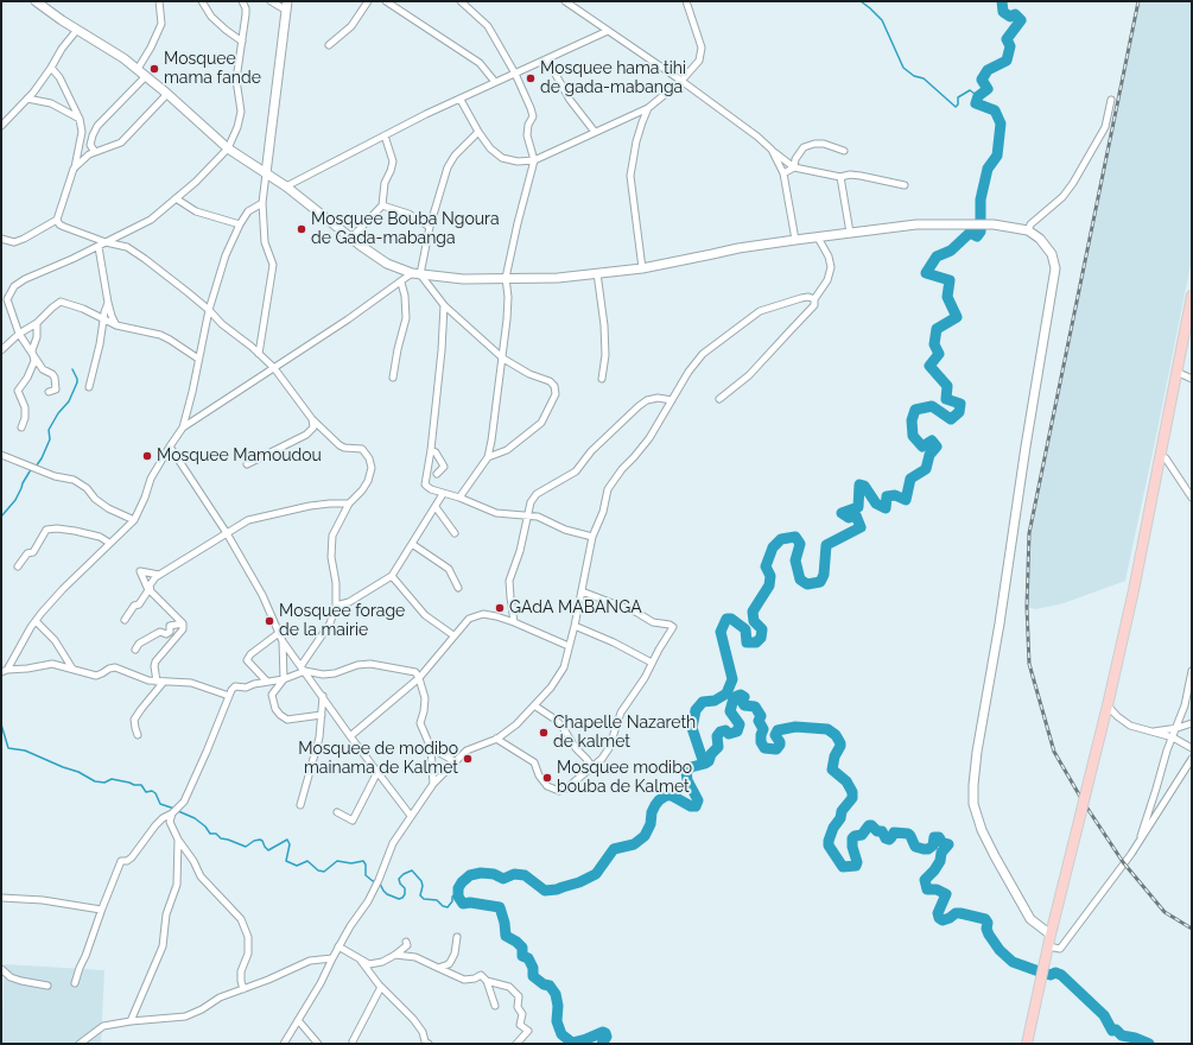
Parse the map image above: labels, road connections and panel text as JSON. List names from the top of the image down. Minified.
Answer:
{"places":["Mosquee mama fande","Mosquee hama tihi de gada-mabanga","Mosquee Bouba Ngoura de Gada-mabanga","Mosquee Mamoudou","GAdA MABANGA","Mosquee forage de la mairie","Chapelle Nazareth de kalmet","Mosquee de modibo mainama de Kalmet","Mosquee modibo bouba de Kalmet"]}
